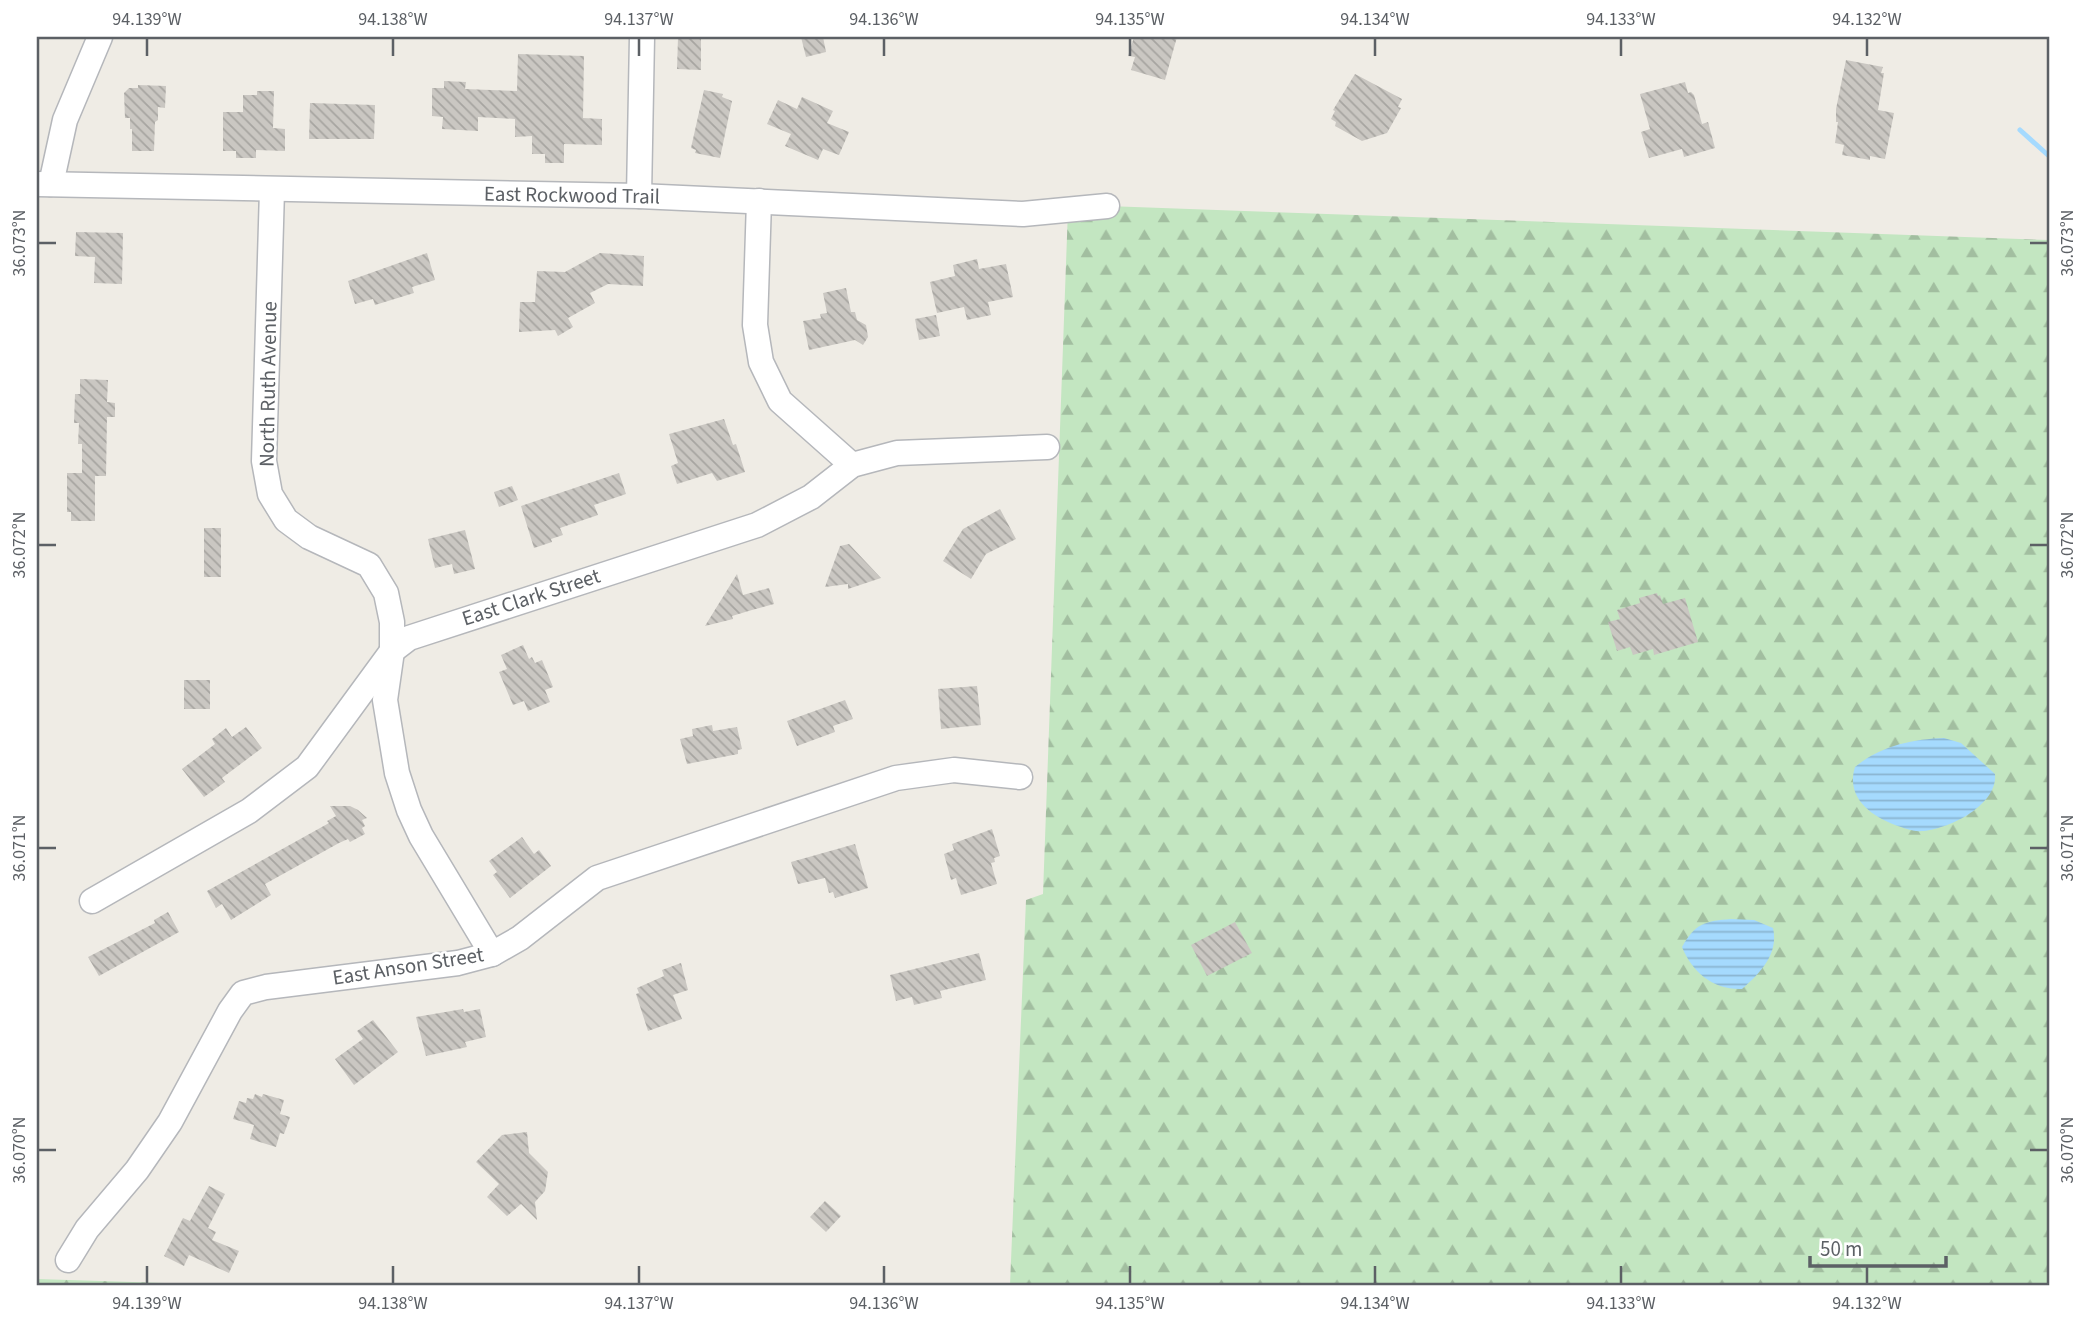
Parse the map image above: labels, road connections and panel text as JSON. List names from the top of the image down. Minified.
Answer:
{"streets":{"street":["East Rockwood Trail","North Ruth Avenue","East Clark Street","East Anson Street"]},"crossings":[["East Rockwood Trail","North Ruth Avenue"],["North Ruth Avenue","East Clark Street"],["North Ruth Avenue","East Anson Street"]],"scale_bar":"50 m","coordinates":["94.139°W","94.138°W","94.137°W","94.136°W","94.135°W","94.134°W","94.133°W","94.132°W","36.073°N","36.072°N","36.071°N","36.070°N"]}
